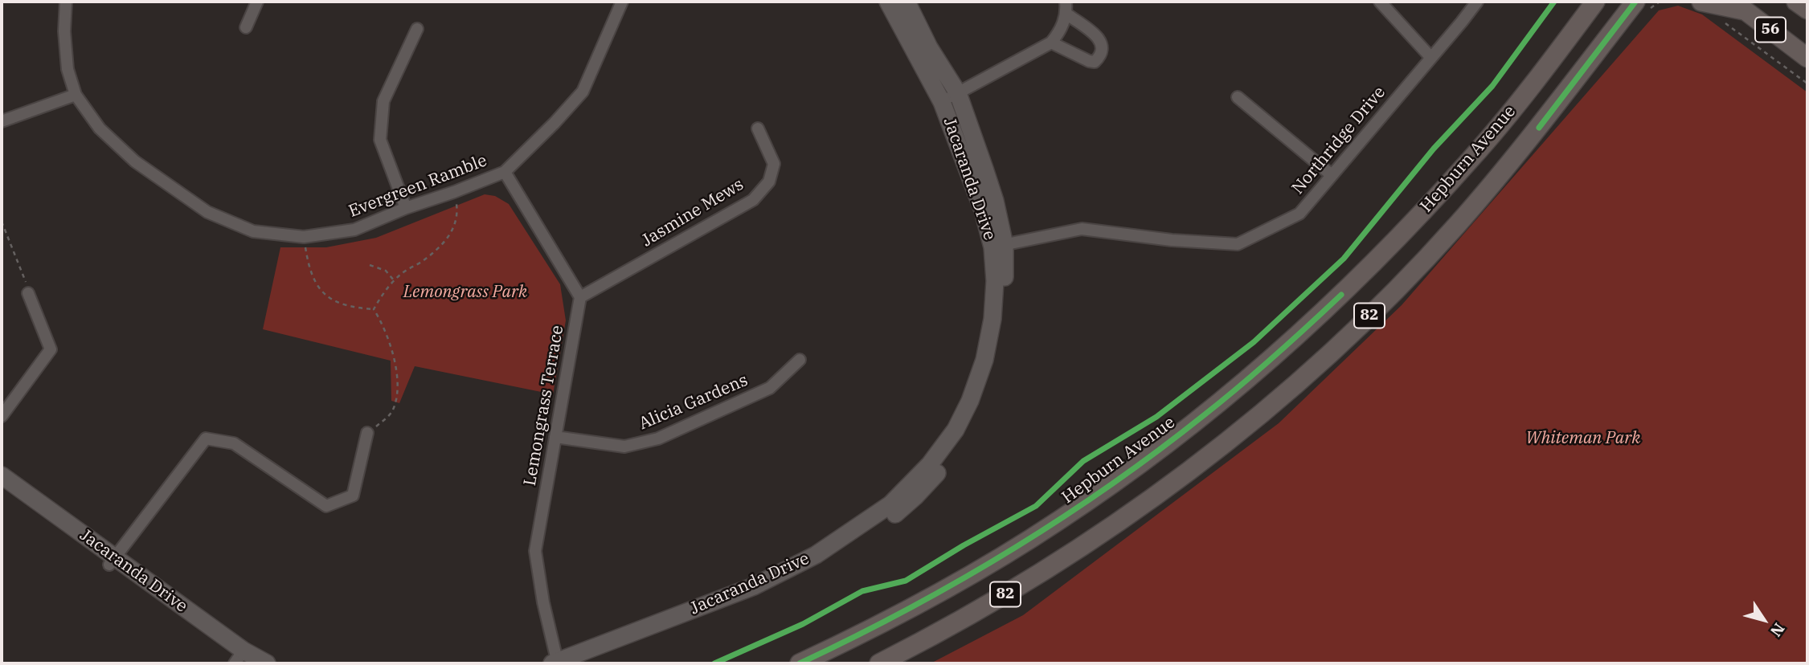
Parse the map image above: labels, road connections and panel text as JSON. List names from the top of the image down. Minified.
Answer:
{"streets":{"main road":["56","Hepburn Avenue","82"],"street":["Northridge Drive","Jacaranda Drive","Evergreen Ramble","Jasmine Mews","Alicia Gardens","Lemongrass Terrace"]},"crossings":[["Northridge Drive","Jacaranda Drive"],["Jacaranda Drive","Lemongrass Terrace"],["Jasmine Mews","Lemongrass Terrace"],["Alicia Gardens","Lemongrass Terrace"]],"parks":["Lemongrass Park","Whiteman Park"],"north":"bottom right"}
